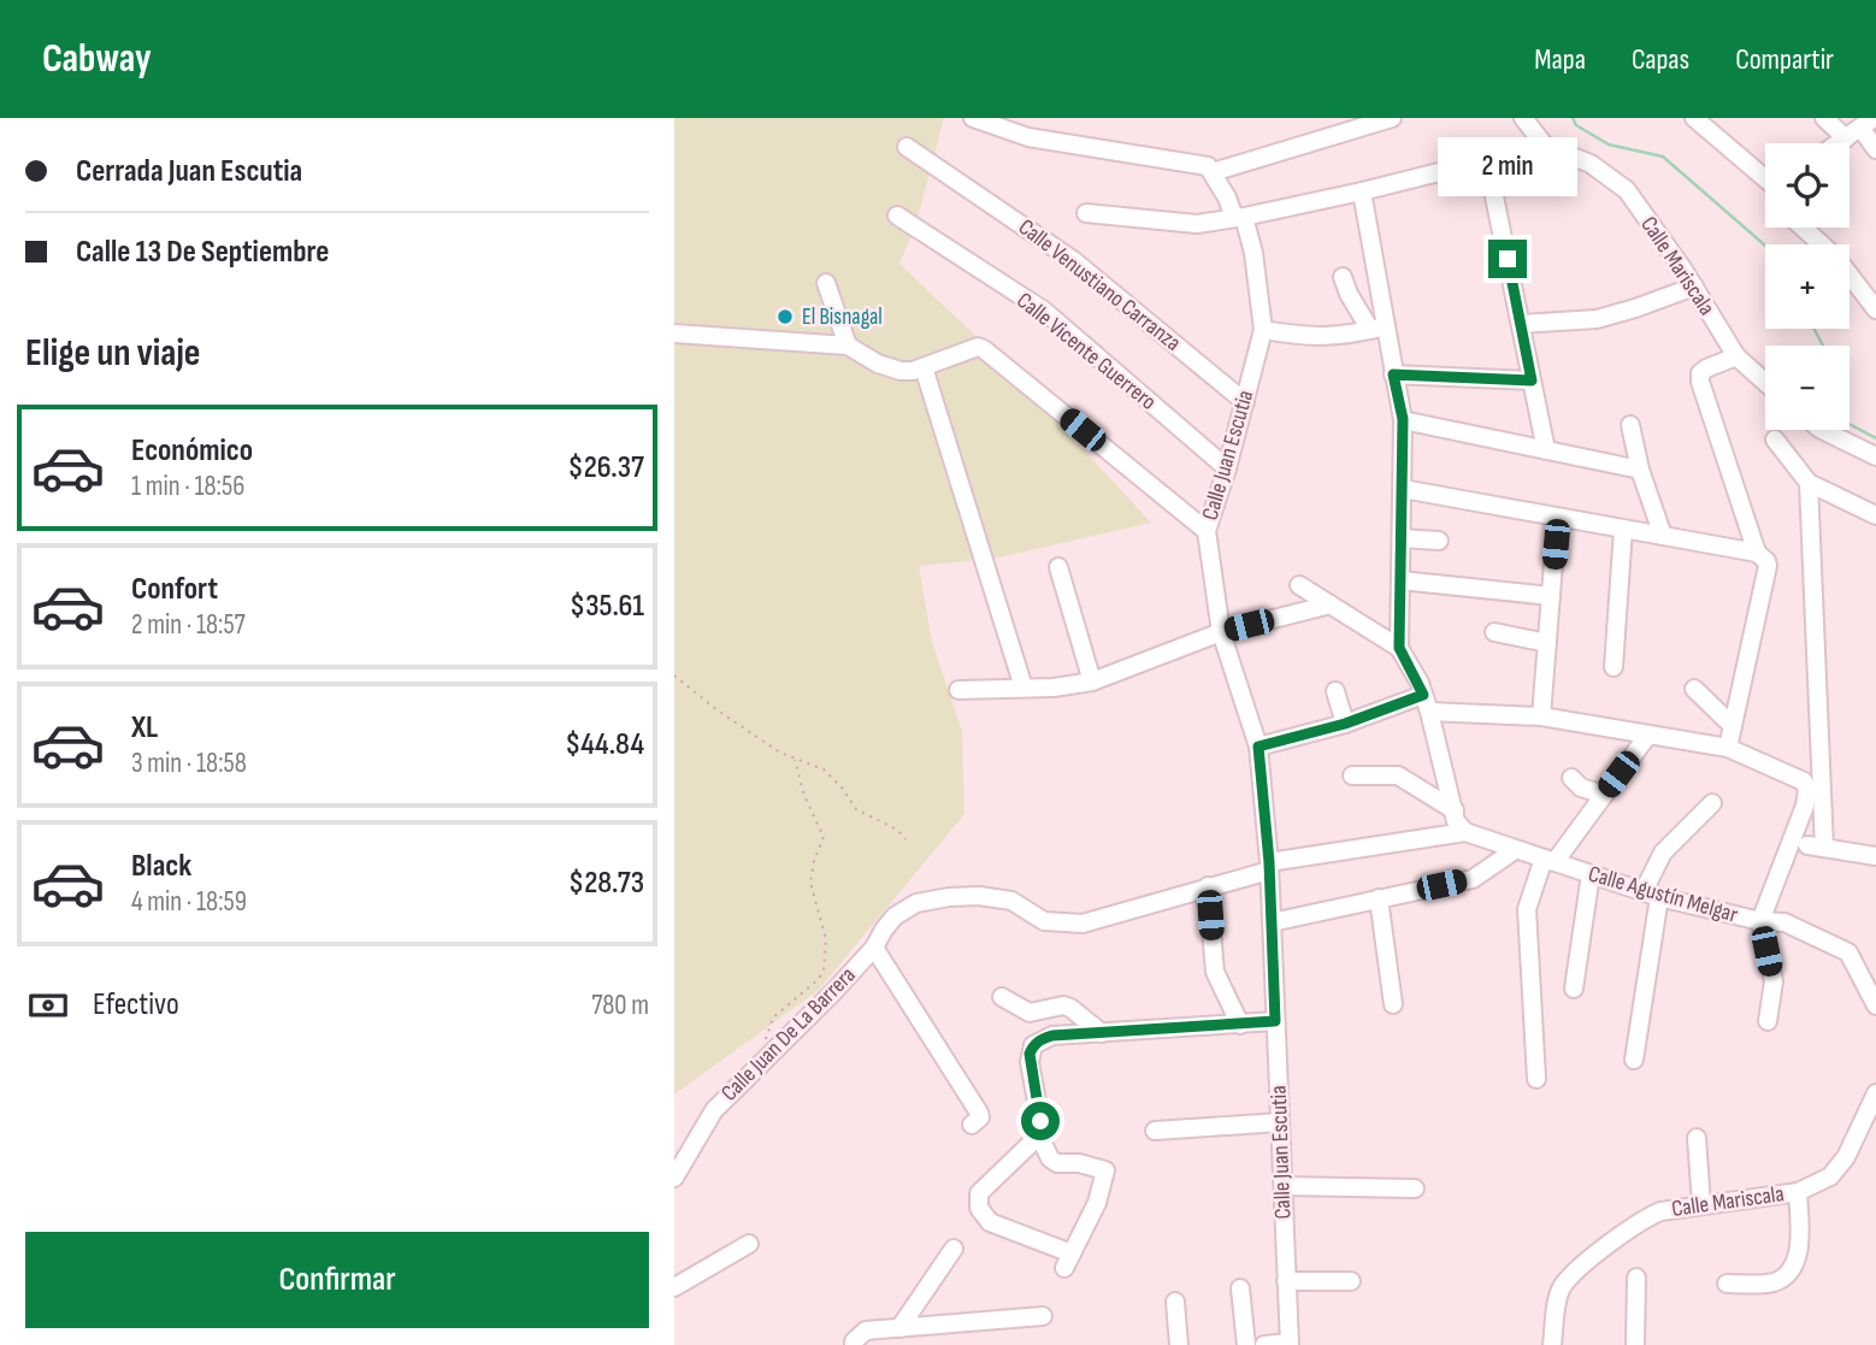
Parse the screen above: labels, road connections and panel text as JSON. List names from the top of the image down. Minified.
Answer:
{"streets":{"street":["Calle Mariscala","Calle Venustiano Carranza","Calle Vicente Guerrero","Calle Juan Escutia","Calle Agustín Melgar","Calle Juan De La Barrera"]},"crossings":[["Calle Venustiano Carranza","Calle Juan Escutia"],["Calle Vicente Guerrero","Calle Juan Escutia"],["Calle Juan Escutia","Calle Agustín Melgar"],["Calle Agustín Melgar","Calle Juan De La Barrera"]],"places":["El Bisnagal"],"page":{"header":"Cabway","nav":["Mapa","Capas","Compartir"],"banner":["Cerrada Juan Escutia","Calle 13 De Septiembre"],"bubble":"2 min","map_buttons":["+","−"],"heading":"Elige un viaje","list":[{"name":"Económico","note":"1 min · 18:56","value":"$26.37"},{"name":"Confort","note":"2 min · 18:57","value":"$35.61"},{"name":"XL","note":"3 min · 18:58","value":"$44.84"},{"name":"Black","note":"4 min · 18:59","value":"$28.73"}],"pay":["Efectivo","780 m"],"buttons":"Confirmar"}}
